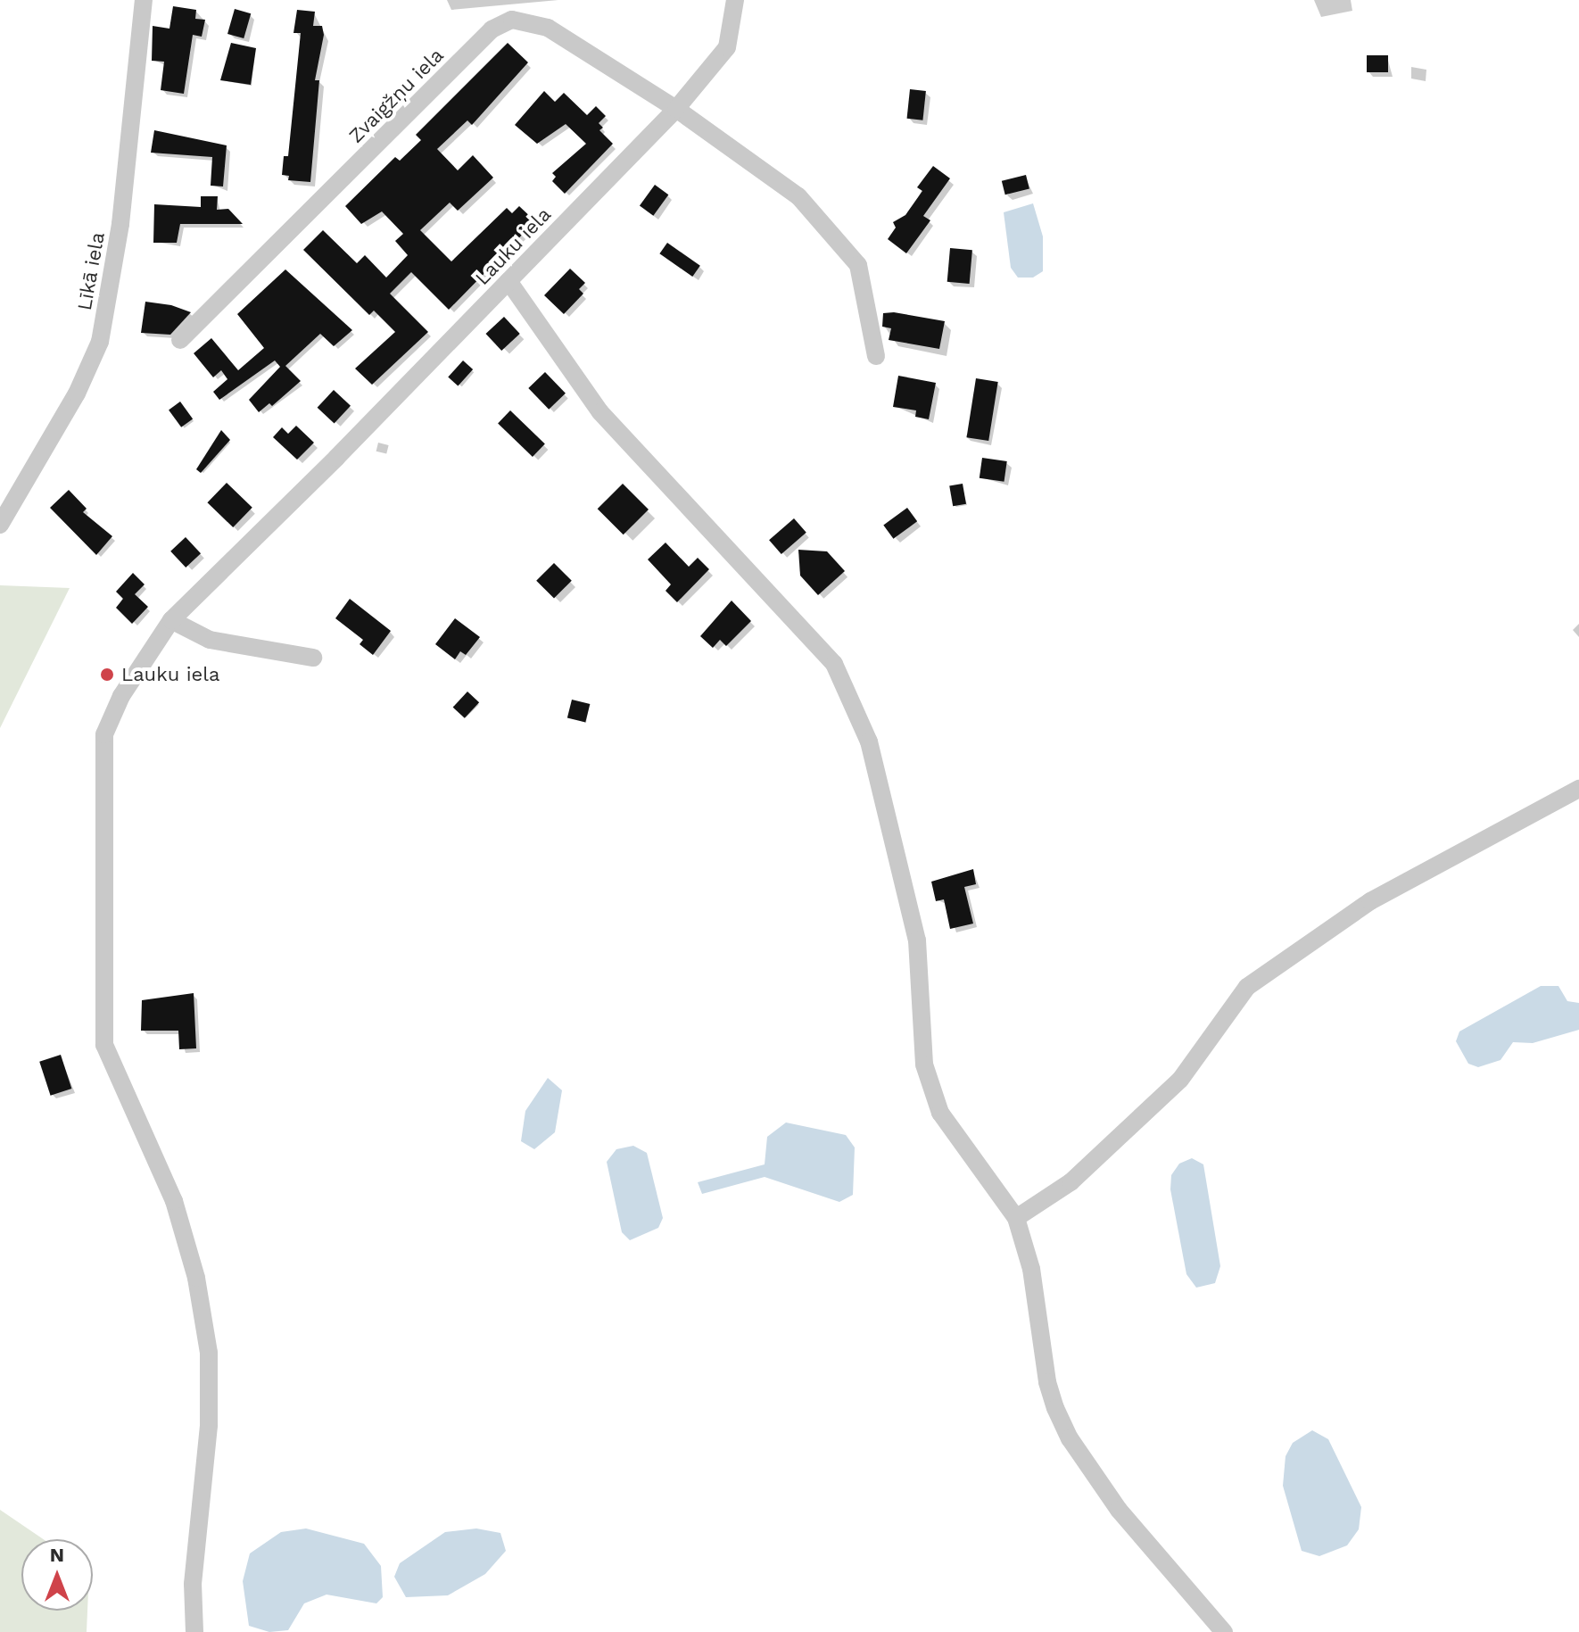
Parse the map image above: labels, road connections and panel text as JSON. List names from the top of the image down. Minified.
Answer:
{"streets":{"street":["Zvaigžņu iela","Lauku iela","Līkā iela"]},"crossings":[["Zvaigžņu iela","Lauku iela"]],"places":["Lauku iela"],"north":"top"}
